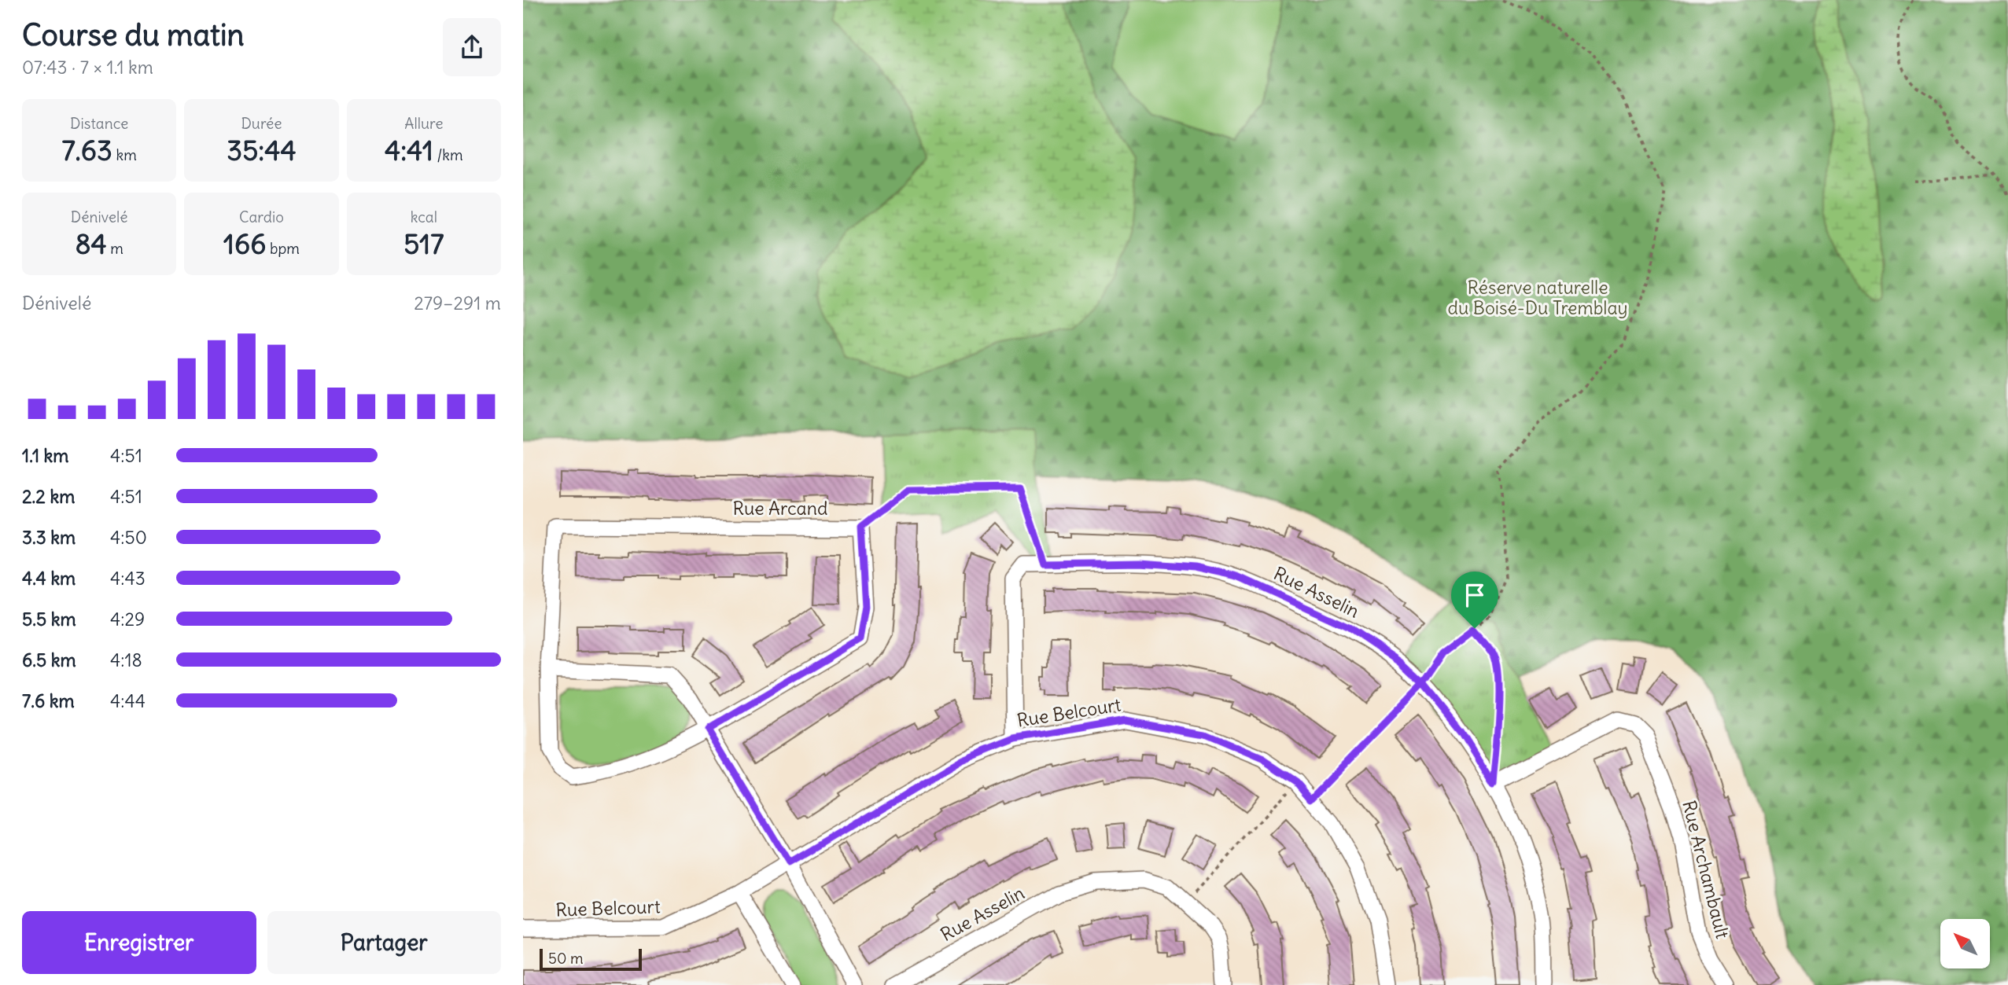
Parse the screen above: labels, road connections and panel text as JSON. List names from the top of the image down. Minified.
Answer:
{"streets":{"street":["Rue Arcand","Rue Asselin","Rue Belcourt","Rue Archambault"]},"crossings":[["Rue Asselin","Rue Belcourt"],["Rue Asselin","Rue Archambault"]],"parks":["Réserve naturelle du Boisé-Du Tremblay"],"scale_bar":"50 m","north":"top left","page":{"heading":["Course du matin","07:43 · 7 × 1.1 km"],"stats":[["Distance","7.63 km"],["Durée","35:44"],["Allure","4:41 /km"],["Dénivelé","84 m"],["Cardio","166 bpm"],["kcal","517"]],"chart":["Dénivelé","279–291 m"],"list":[{"name":"1.1 km","note":"4:51"},{"name":"2.2 km","note":"4:51"},{"name":"3.3 km","note":"4:50"},{"name":"4.4 km","note":"4:43"},{"name":"5.5 km","note":"4:29"},{"name":"6.5 km","note":"4:18"},{"name":"7.6 km","note":"4:44"}],"buttons":["Enregistrer","Partager"],"scale":"50 m"}}
